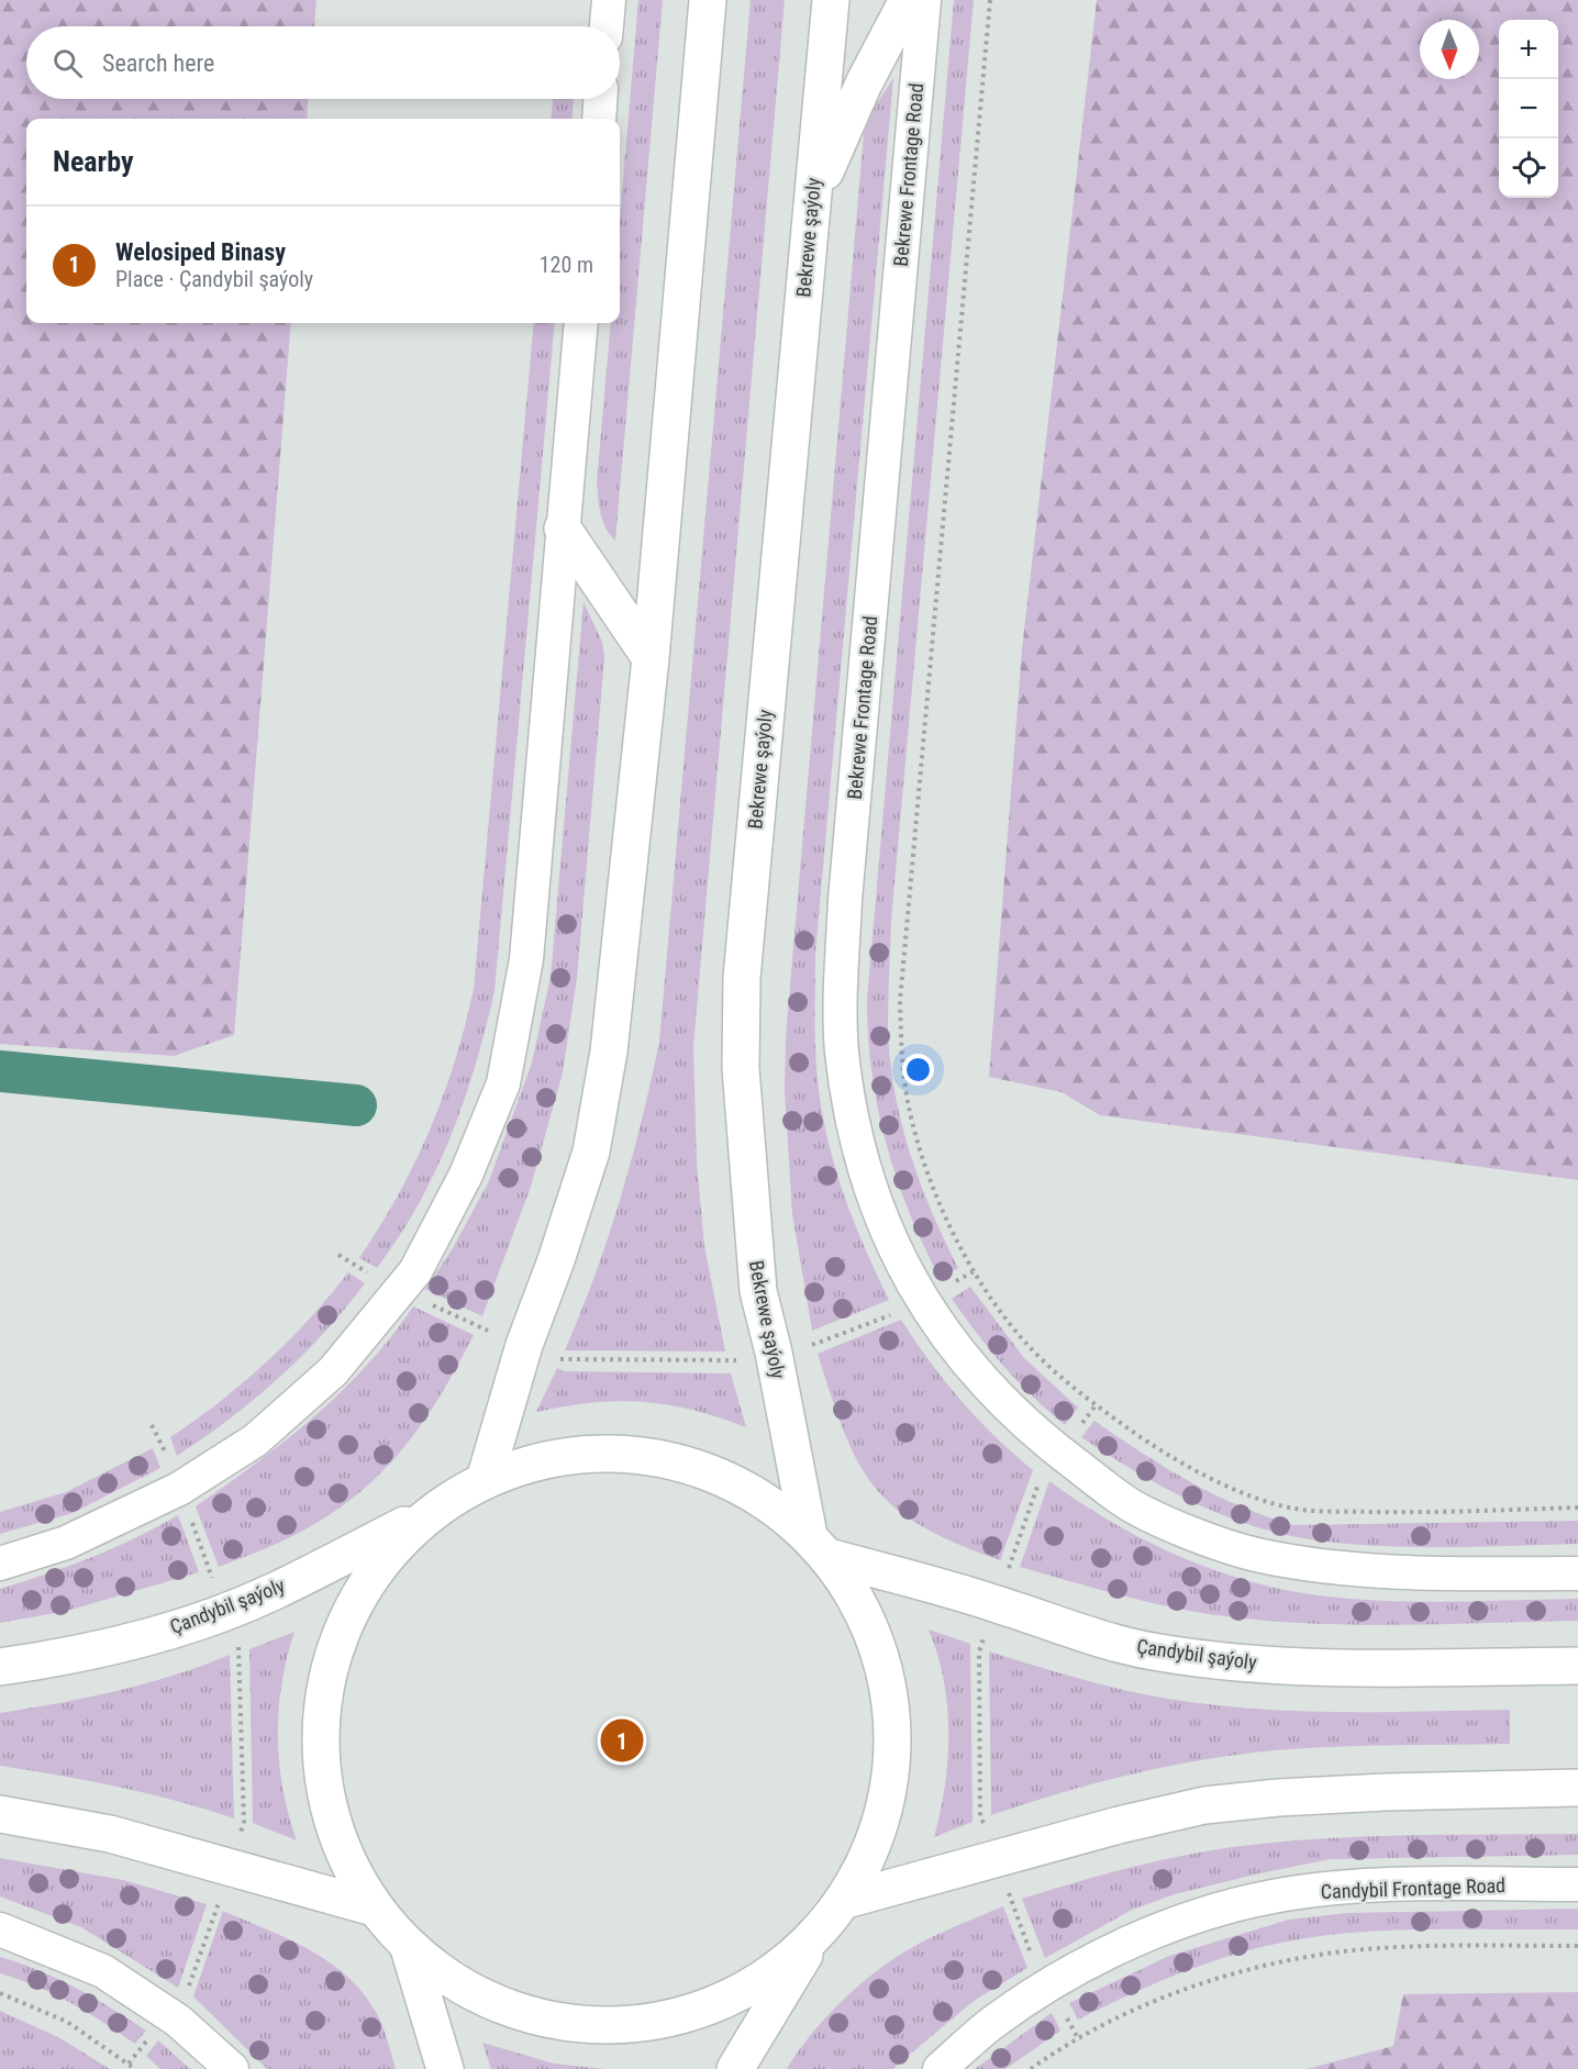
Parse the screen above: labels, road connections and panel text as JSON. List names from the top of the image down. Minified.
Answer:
{"streets":{"main road":["Bekrewe şaýoly","Çandybil şaýoly"],"street":["Bekrewe Frontage Road","Candybil Frontage Road"]},"crossings":[["Bekrewe şaýoly","Çandybil şaýoly"]],"north":"bottom","page":{"map_buttons":["+","−"],"search":"Search here","heading":"Nearby","list":[{"mark":"1","name":"Welosiped Binasy","note":"Place · Çandybil şaýoly","value":"120 m"}],"pins":"1"}}
